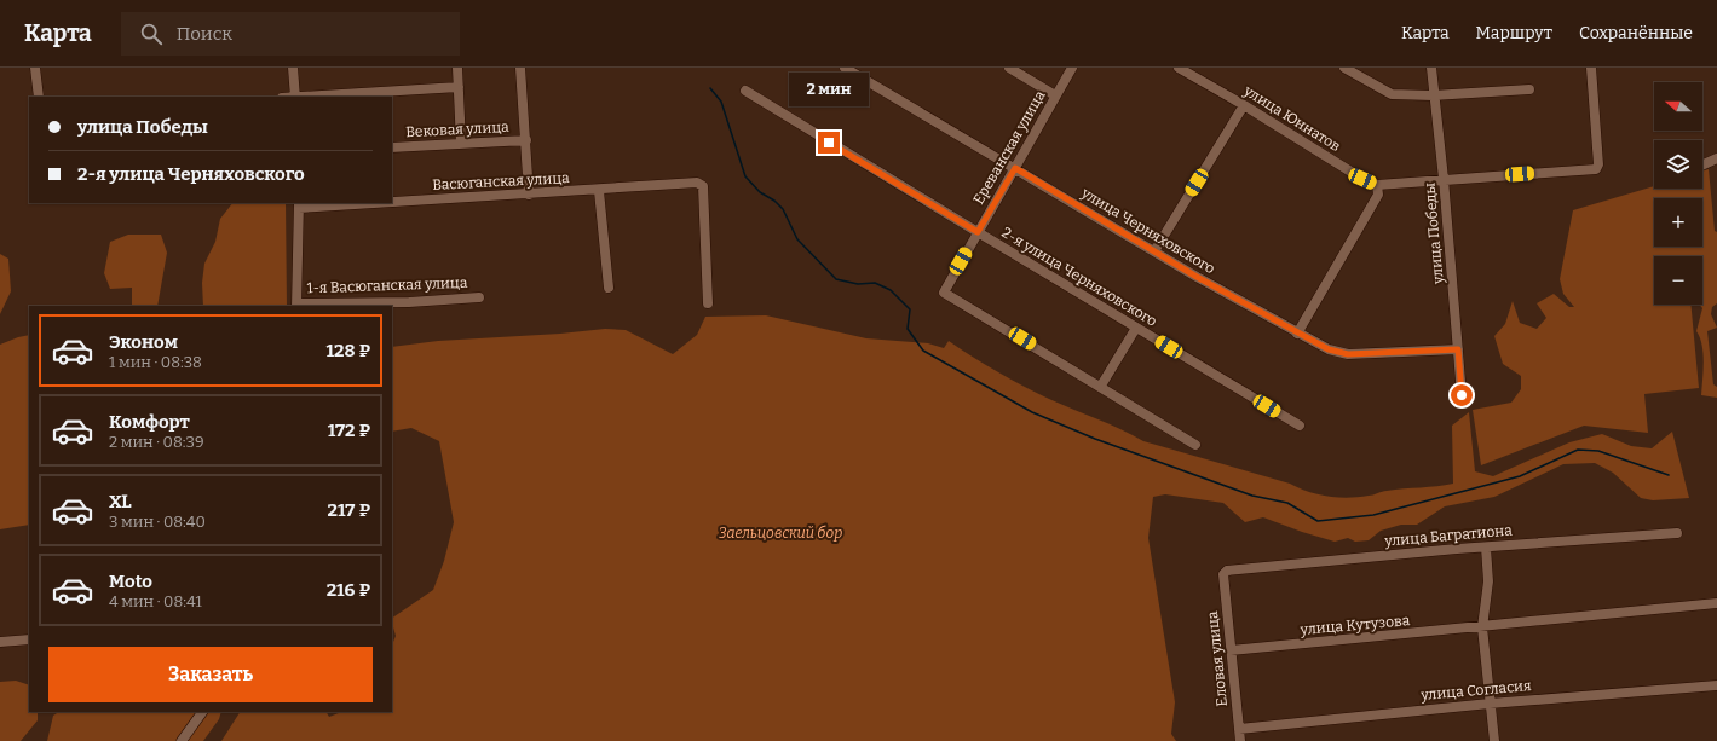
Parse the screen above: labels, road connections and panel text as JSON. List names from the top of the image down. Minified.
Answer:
{"streets":{"street":["улица Юннатов","Вековая улица","Ереванская улица","Васюганская улица","улица Черняховского","улица Победы","2-я улица Черняховского","1-я Васюганская улица","улица Багратиона","улица Кутузова","Еловая улица","улица Согласия"]},"crossings":[["Ереванская улица","улица Черняховского"],["Ереванская улица","2-я улица Черняховского"],["улица Черняховского","улица Победы"],["улица Багратиона","Еловая улица"],["улица Кутузова","Еловая улица"],["Еловая улица","улица Согласия"]],"parks":["Заельцовский бор"],"north":"left","page":{"header":"Карта","search":"Поиск","nav":["Карта","Маршрут","Сохранённые"],"bubble":"2 мин","map_buttons":["+","−"],"banner":["улица Победы","2-я улица Черняховского"],"list":[{"name":"Эконом","note":"1 мин · 08:38","value":"128 ₽"},{"name":"Комфорт","note":"2 мин · 08:39","value":"172 ₽"},{"name":"XL","note":"3 мин · 08:40","value":"217 ₽"},{"name":"Moto","note":"4 мин · 08:41","value":"216 ₽"}],"buttons":"Заказать"}}
